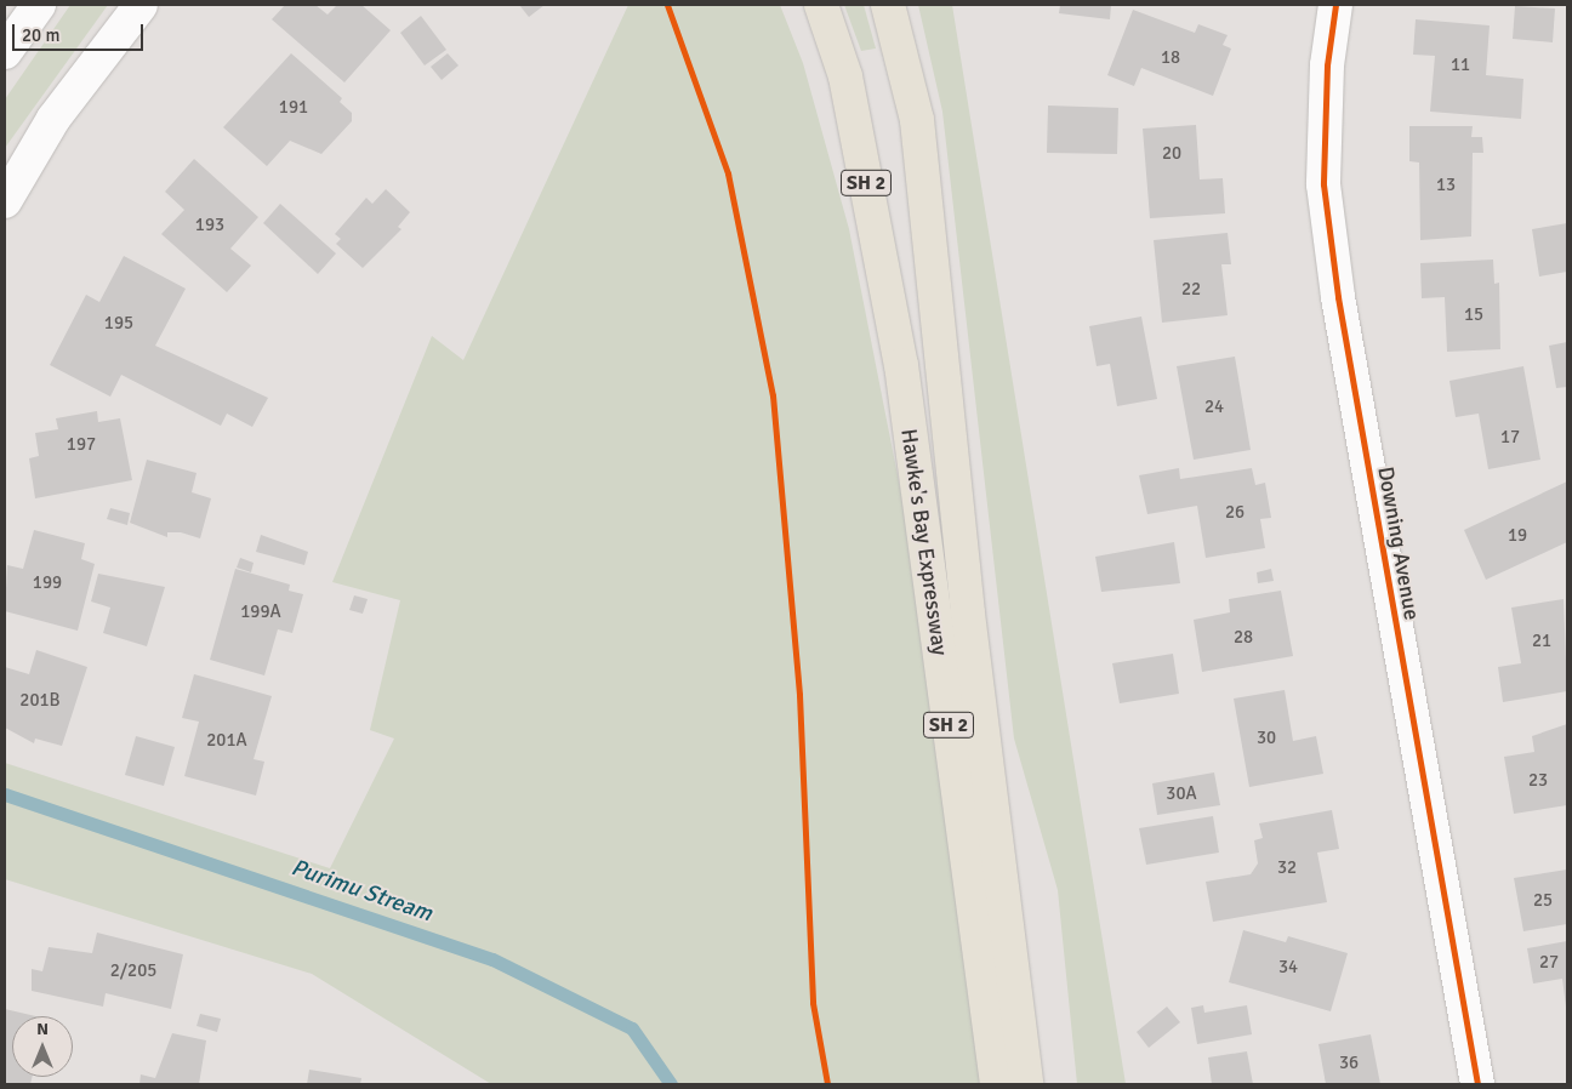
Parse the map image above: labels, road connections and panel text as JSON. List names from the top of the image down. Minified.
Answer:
{"streets":{"highway":["SH 2","Hawke's Bay Expressway"],"street":["Downing Avenue"]},"water":["Purimu Stream"],"house_numbers":["18","11","191","20","13","193","22","15","195","24","17","197","26","19","199","199A","28","21","201B","30","201A","23","30A","32","25","27","34","2/205","36"],"scale_bar":"20 m","north":"top"}
